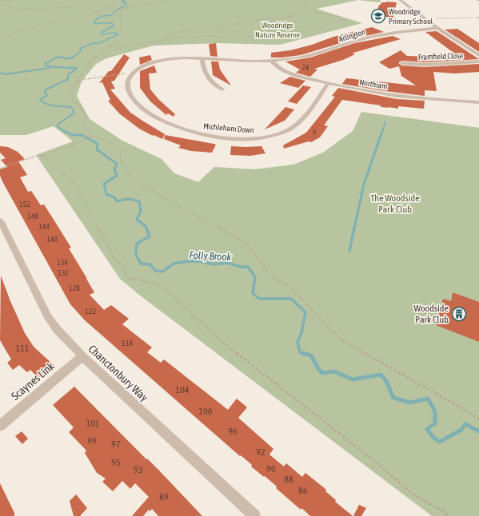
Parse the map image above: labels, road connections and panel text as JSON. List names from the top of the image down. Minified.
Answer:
{"streets":{"street":["Arlington","Framfield Close","Northiam","Michleham Down","Chanctonbury Way","Scaynes Link"]},"crossings":[["Arlington","Northiam"],["Northiam","Michleham Down"],["Chanctonbury Way","Scaynes Link"]],"water":["Folly Brook"],"parks":["Woodridge Nature Reserve","The Woodside Park Club"],"places":{"school or university":["Woodridge Primary School"],"building":["Woodside Park Club"]},"house_numbers":["74","9","152","148","144","140","134","132","128","122","114","111","104","100","101","96","99","97","92","95","90","93","88","86","89"]}
